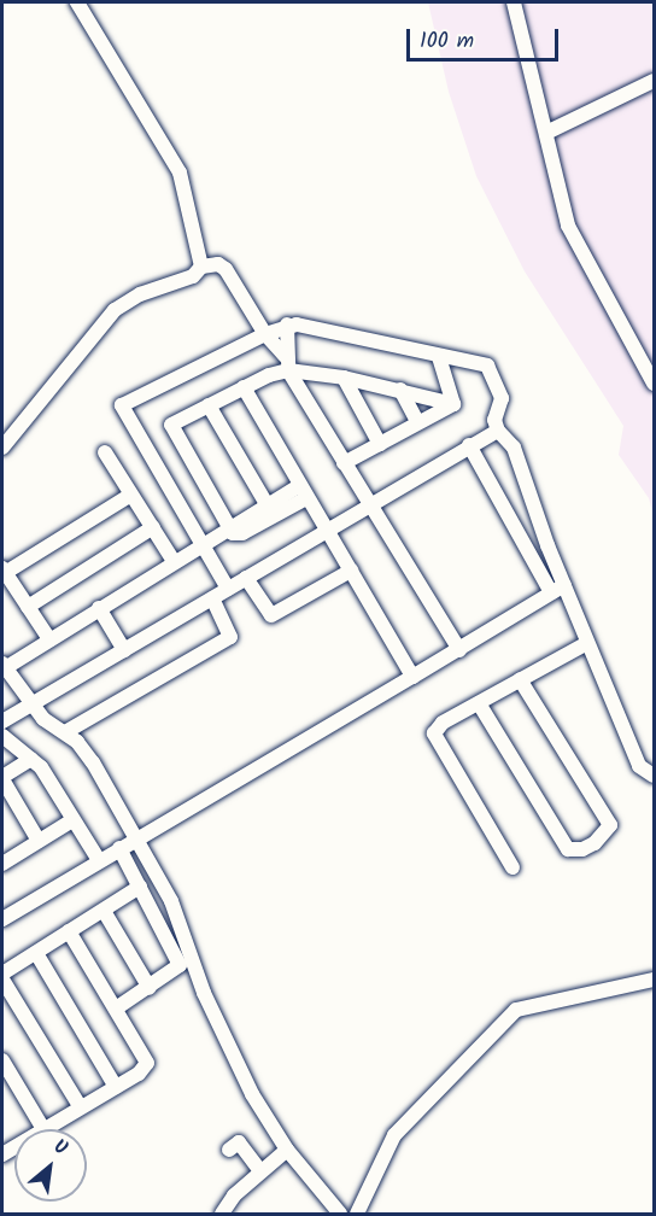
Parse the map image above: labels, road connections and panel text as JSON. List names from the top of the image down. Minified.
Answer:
{"scale_bar":"100 m","north":"top right"}
